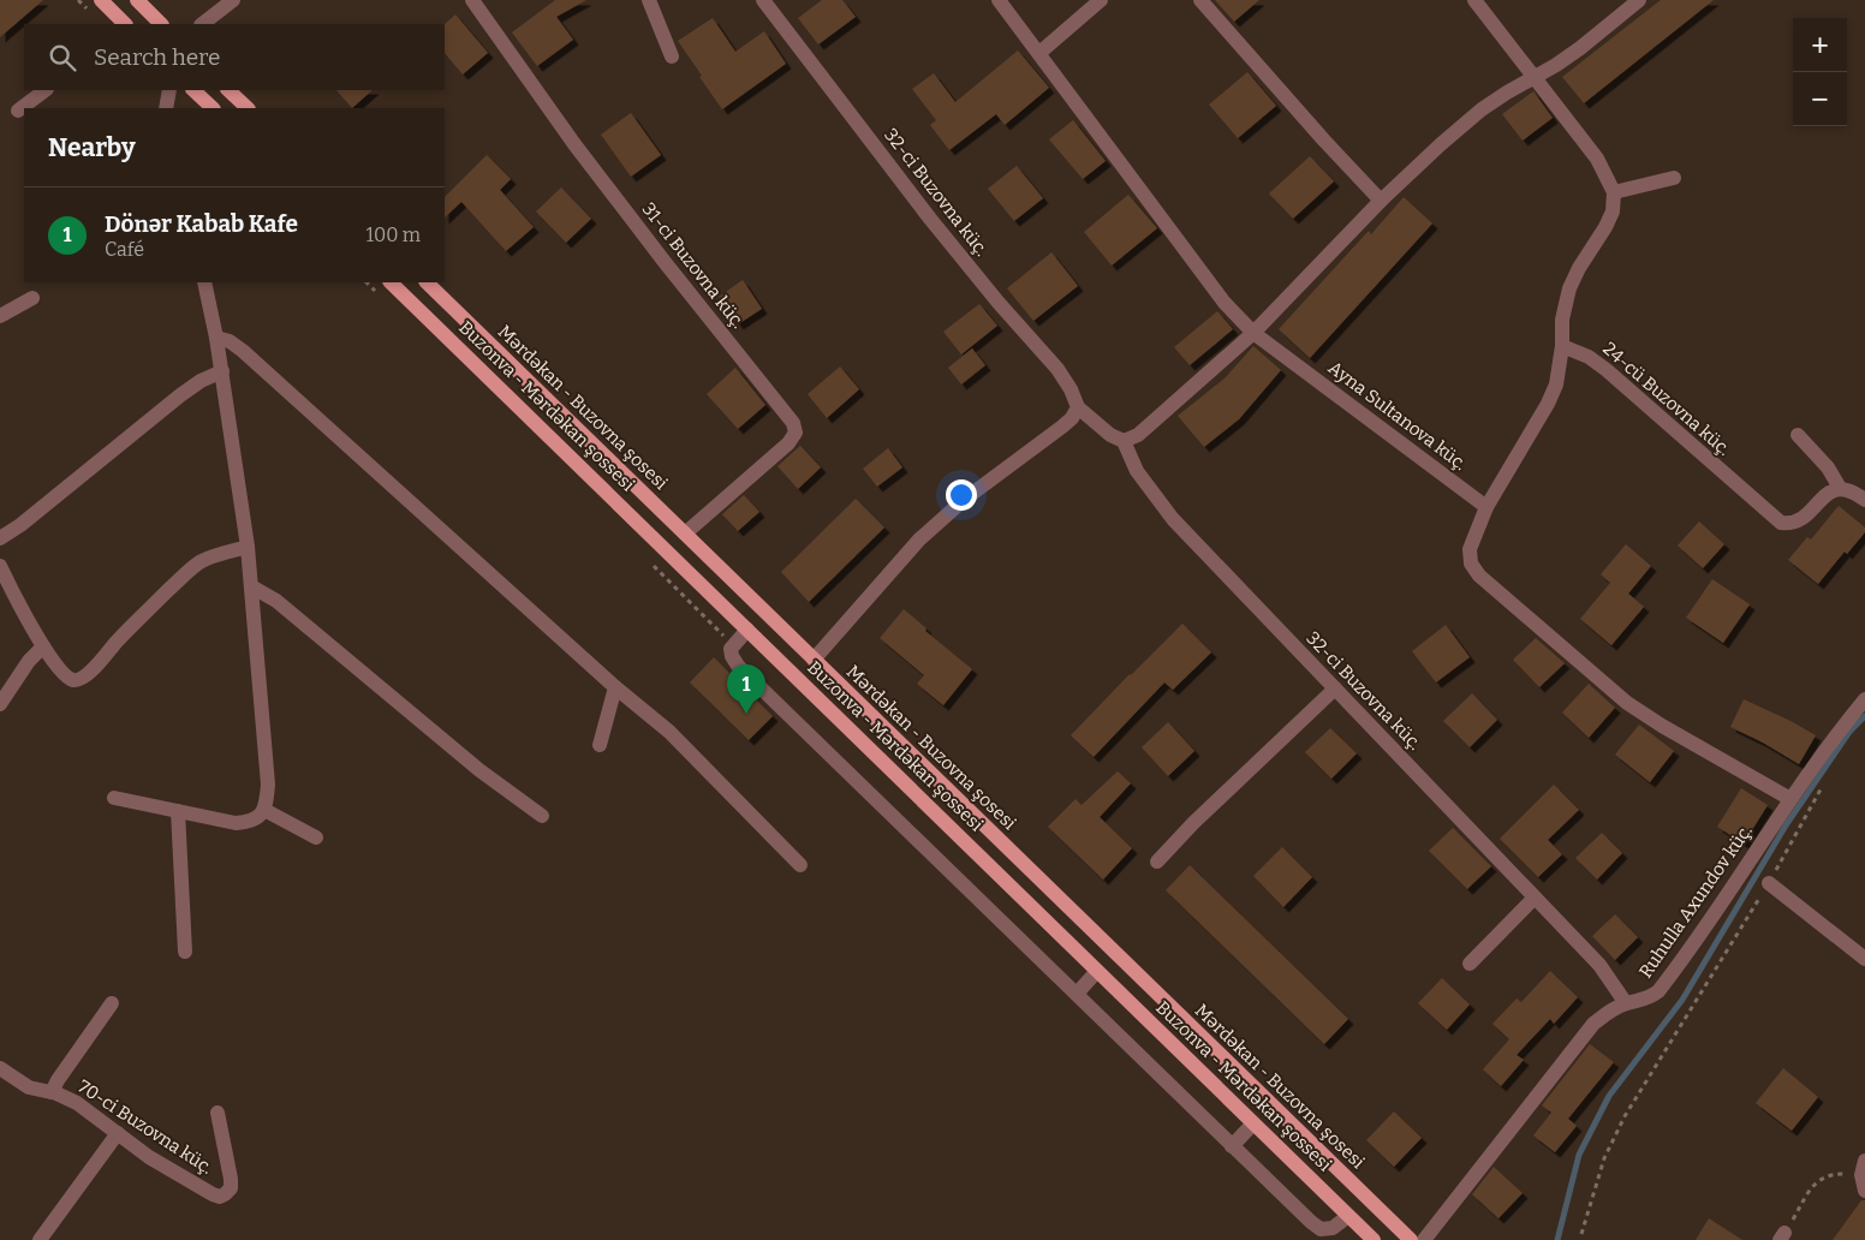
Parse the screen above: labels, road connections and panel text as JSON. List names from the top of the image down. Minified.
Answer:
{"streets":{"main road":["Buzonva - Mərdəkan şossesi","Mərdəkan - Buzovna şosesi"],"street":["32-ci Buzovna küç.","31-ci Buzovna küç.","24-cü Buzovna küç.","Ayna Sultanova küç.","Ruhulla Axundov küç.","70-ci Buzovna küç."]},"crossings":[["32-ci Buzovna küç.","Ruhulla Axundov küç."],["31-ci Buzovna küç.","Mərdəkan - Buzovna şosesi"]],"page":{"map_buttons":["+","−"],"search":"Search here","heading":"Nearby","list":[{"mark":"1","name":"Dönər Kabab Kafe","note":"Café","value":"100 m"}],"pins":"1"}}
